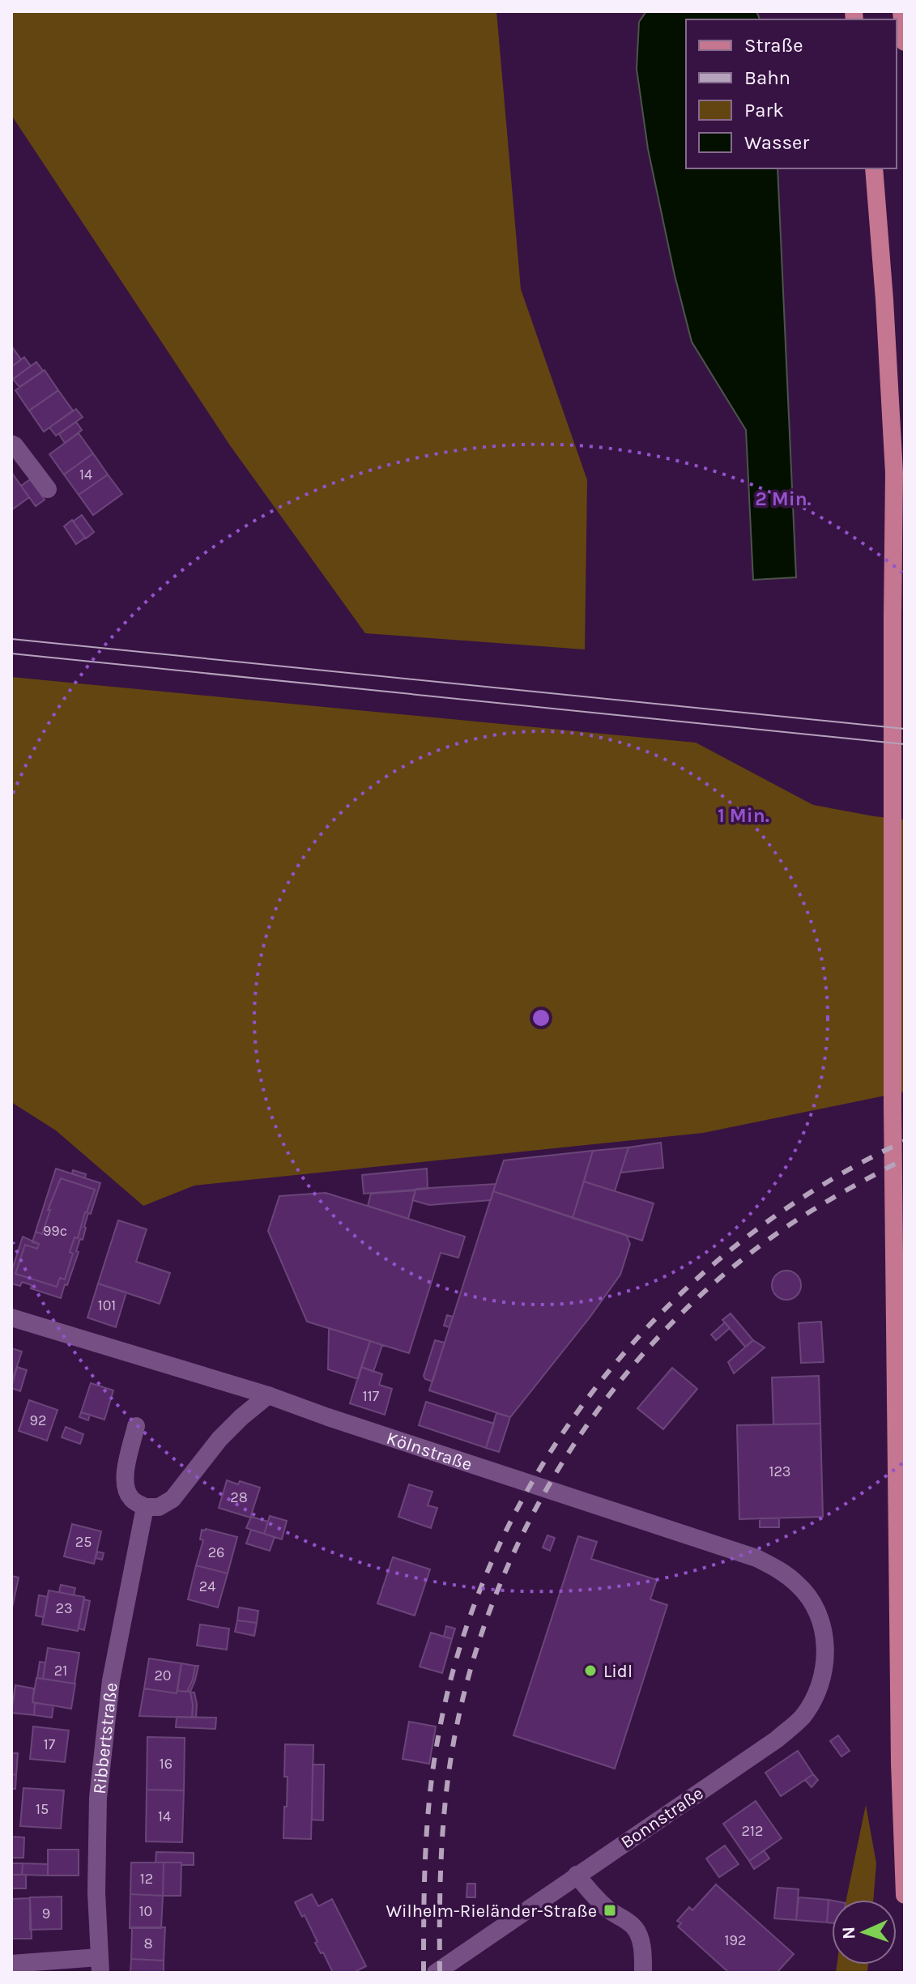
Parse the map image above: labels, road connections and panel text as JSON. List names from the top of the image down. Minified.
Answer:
{"streets":{"street":["Kölnstraße","Ribbertstraße","Bonnstraße"]},"crossings":[["Kölnstraße","Bonnstraße"]],"places":{"other":["Lidl"],"transit":["Wilhelm-Rieländer-Straße"]},"house_numbers":["14","99c","101","117","92","123","28","25","26","24","23","21","20","17","16","15","14","212","12","10","9","192","8"],"legend":["Straße","Bahn","Park","Wasser"],"north":"left","rings":["2 Min.","1 Min."]}
